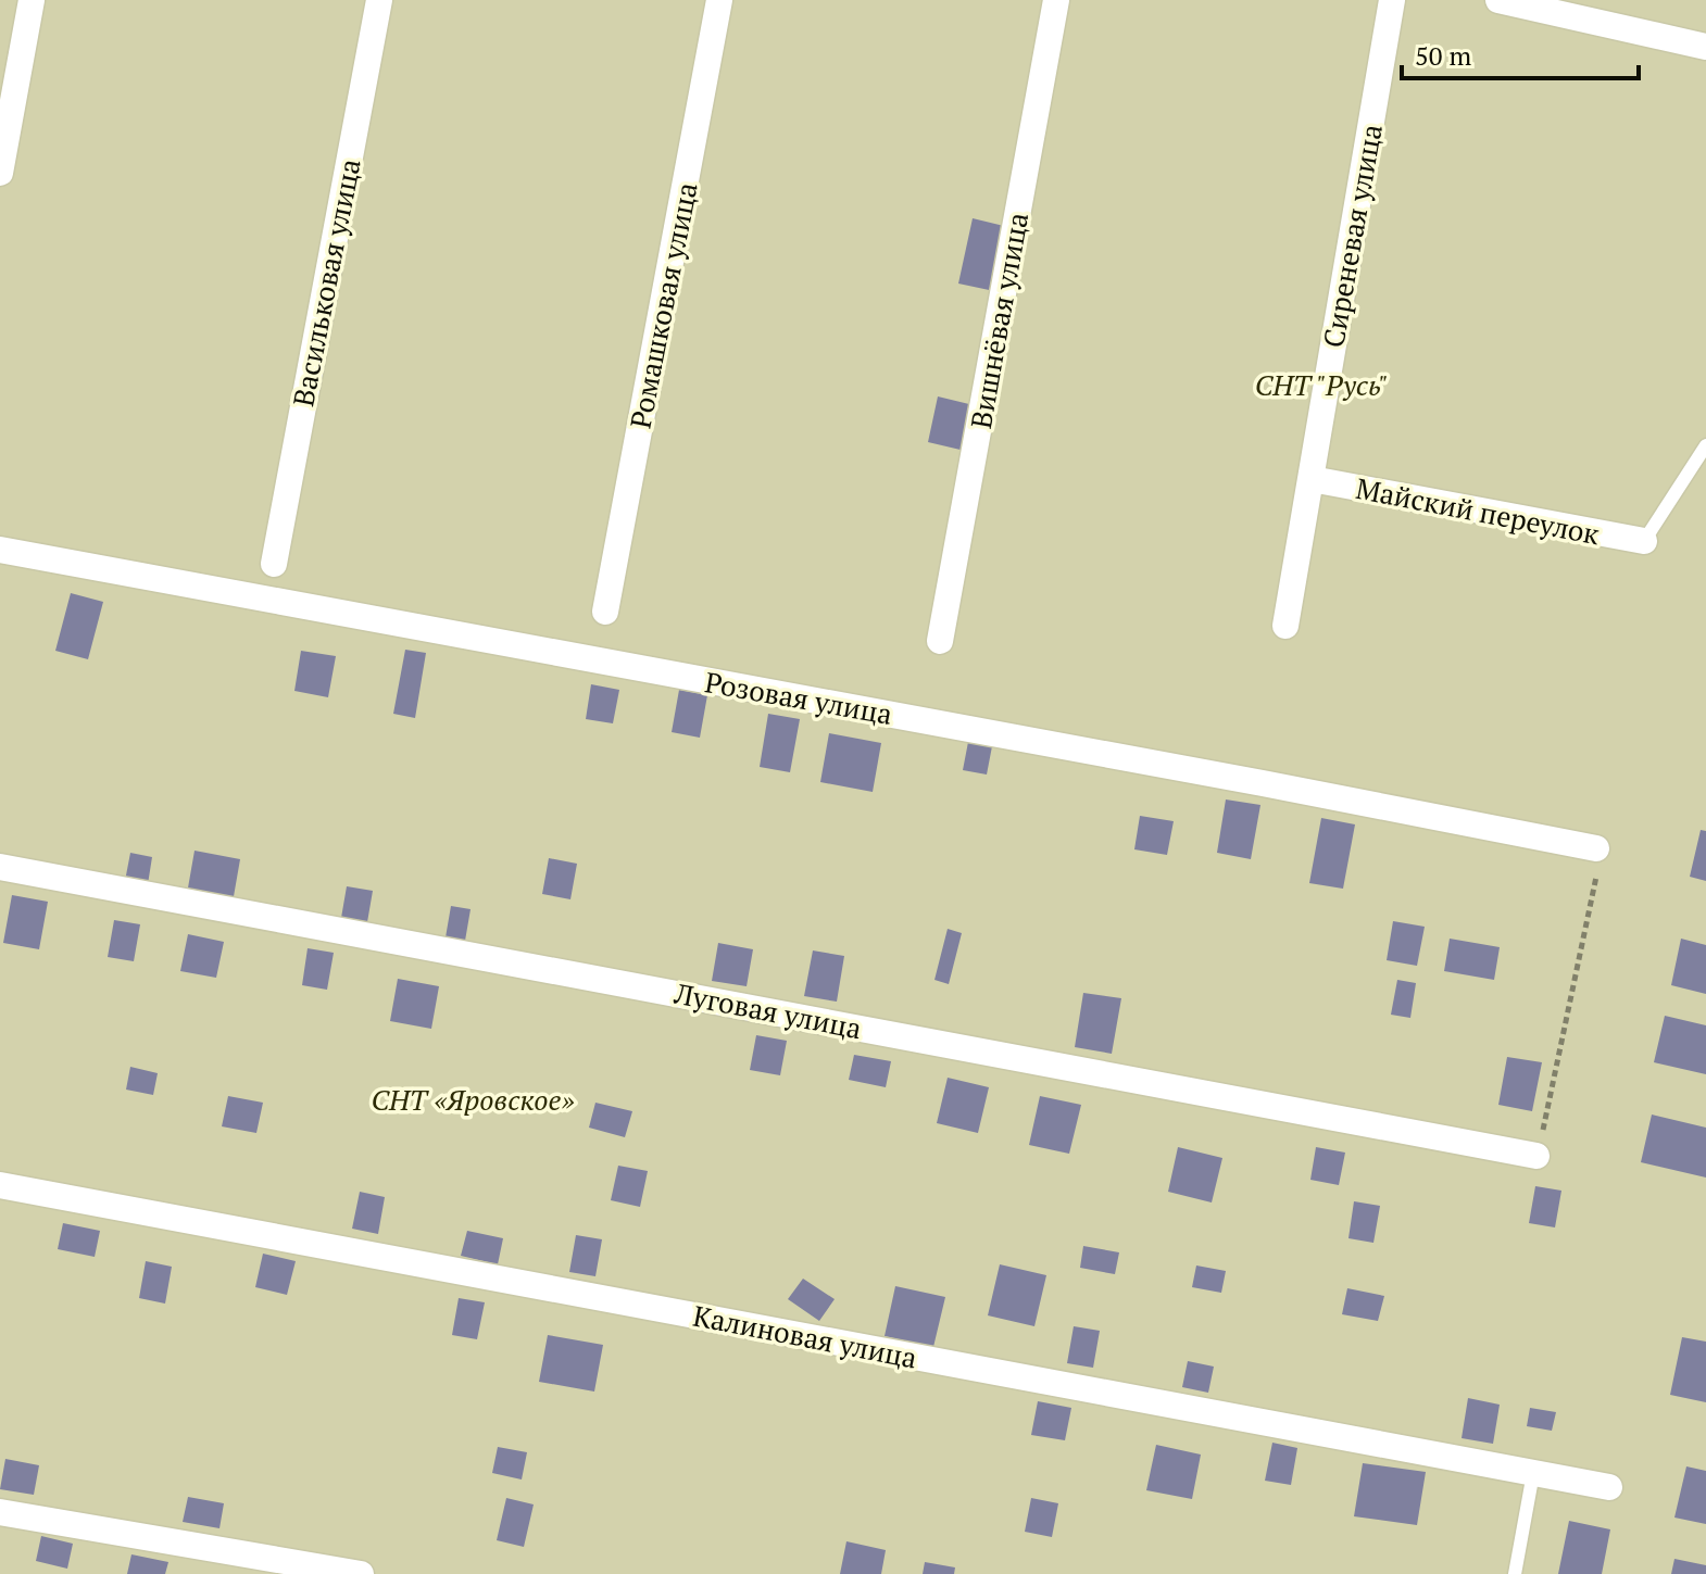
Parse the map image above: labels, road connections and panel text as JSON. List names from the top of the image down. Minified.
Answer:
{"streets":{"street":["Сиреневая улица","Васильковая улица","Ромашковая улица","Вишнёвая улица","Майский переулок","Розовая улица","Луговая улица","Калиновая улица"]},"crossings":[["Сиреневая улица","Майский переулок"]],"parks":["СНТ \"Русь\"","СНТ «Яровское»"],"scale_bar":"50 m"}
